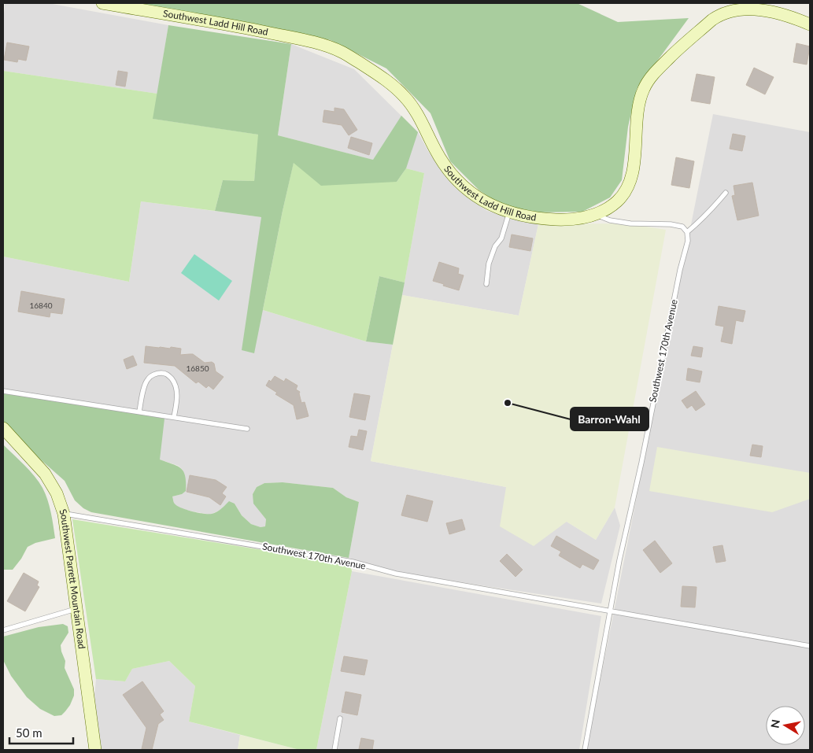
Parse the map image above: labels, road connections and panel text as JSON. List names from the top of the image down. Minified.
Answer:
{"streets":{"street":["Southwest Ladd Hill Road","Southwest Parrett Mountain Road"],"lane":["Southwest 170th Avenue"]},"crossings":[["Southwest 170th Avenue","Southwest Parrett Mountain Road"]],"places":["Barron-Wahl"],"house_numbers":["16840","16850"],"scale_bar":"50 m","north":"left"}
